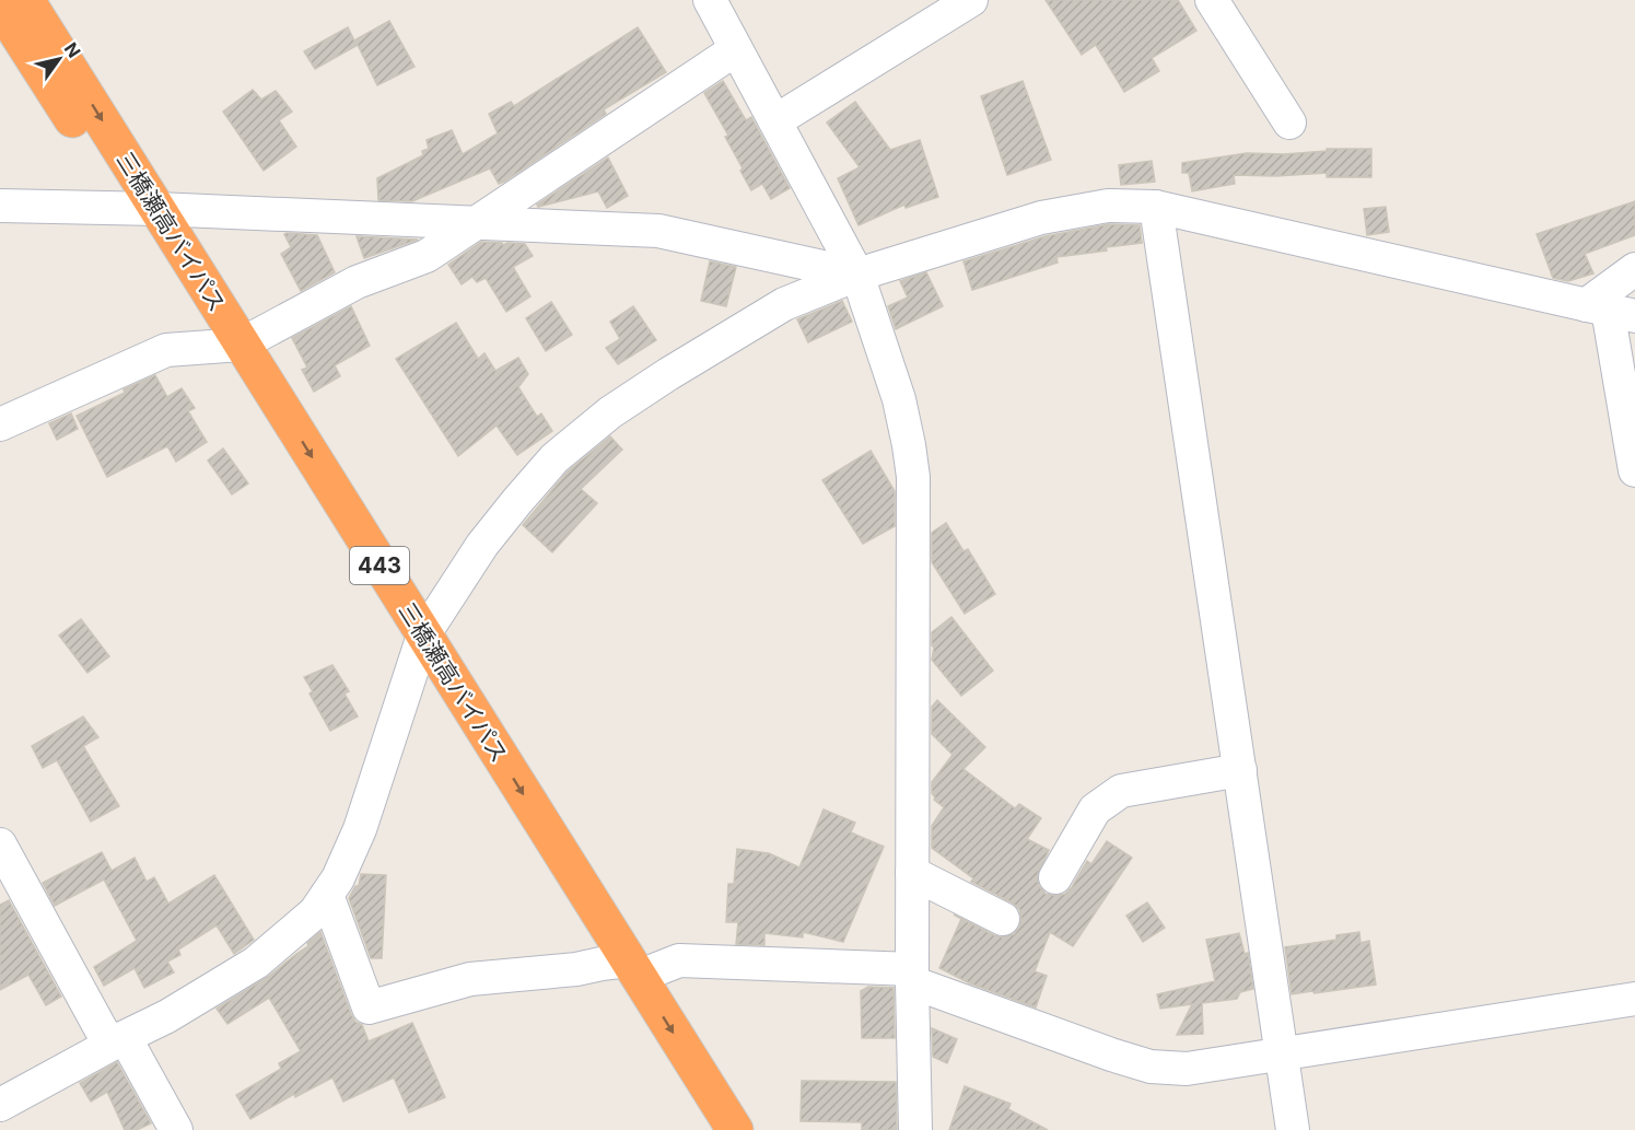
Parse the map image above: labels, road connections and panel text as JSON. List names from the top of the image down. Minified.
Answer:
{"streets":{"highway":["三橋瀬高バイパス","443"]},"north":"top right"}
